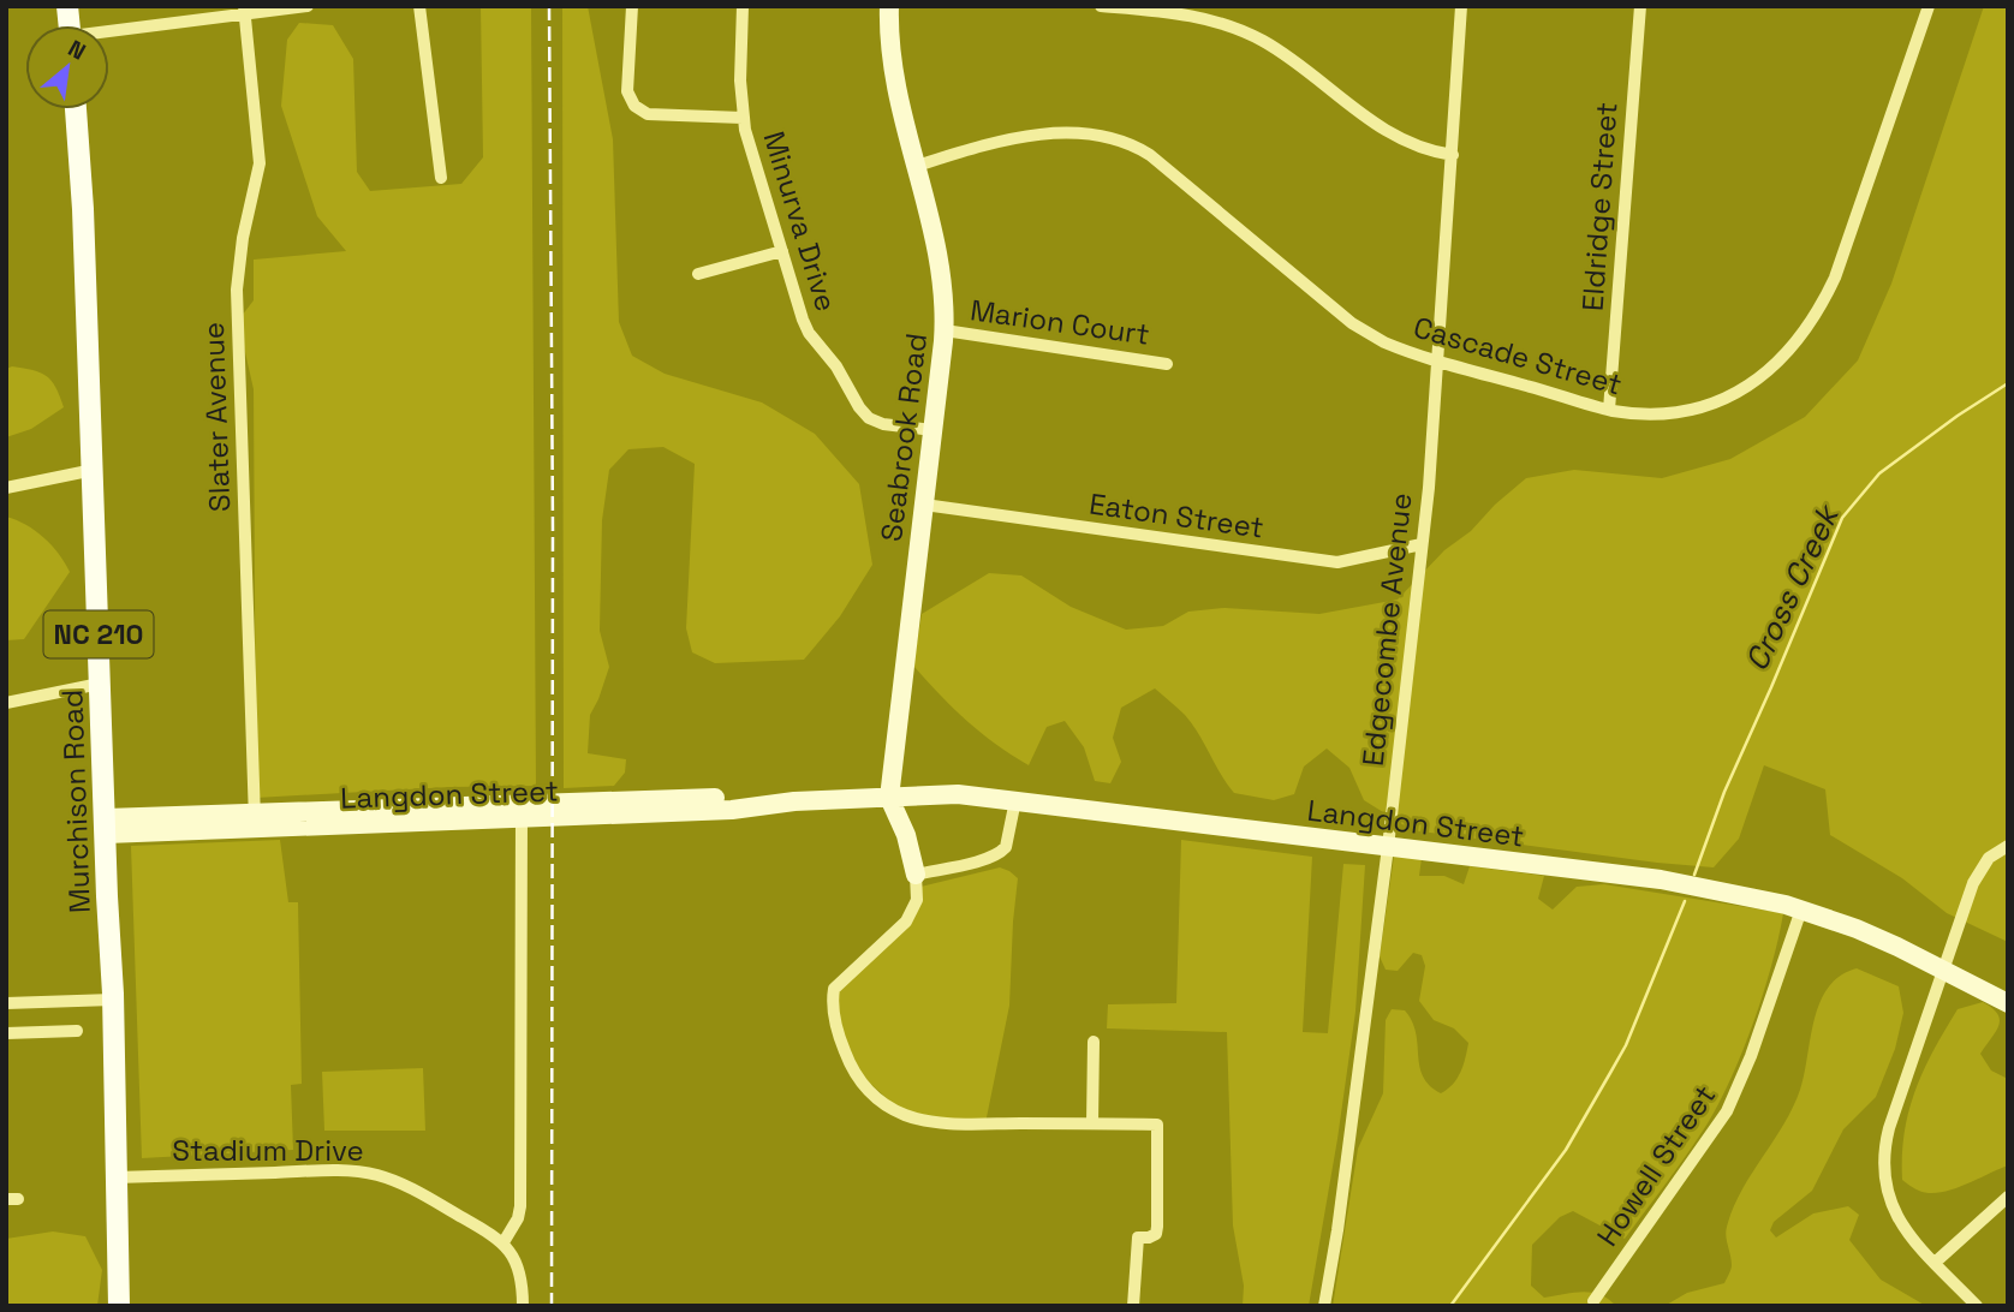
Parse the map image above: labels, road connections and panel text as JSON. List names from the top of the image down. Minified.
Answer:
{"streets":{"main road":["NC 210","Murchison Road"],"street":["Eldridge Street","Minurva Drive","Marion Court","Cascade Street","Slater Avenue","Seabrook Road","Eaton Street","Edgecombe Avenue","Langdon Street","Stadium Drive","Howell Street"]},"crossings":[["Eldridge Street","Cascade Street"],["Minurva Drive","Seabrook Road"],["Marion Court","Seabrook Road"],["Cascade Street","Seabrook Road"],["Cascade Street","Edgecombe Avenue"],["Slater Avenue","Langdon Street"],["Seabrook Road","Eaton Street"],["Seabrook Road","Langdon Street"],["Eaton Street","Edgecombe Avenue"],["Edgecombe Avenue","Langdon Street"],["Langdon Street","Murchison Road"],["Langdon Street","Howell Street"],["Murchison Road","Stadium Drive"]],"water":["Cross Creek"],"north":"top right"}
